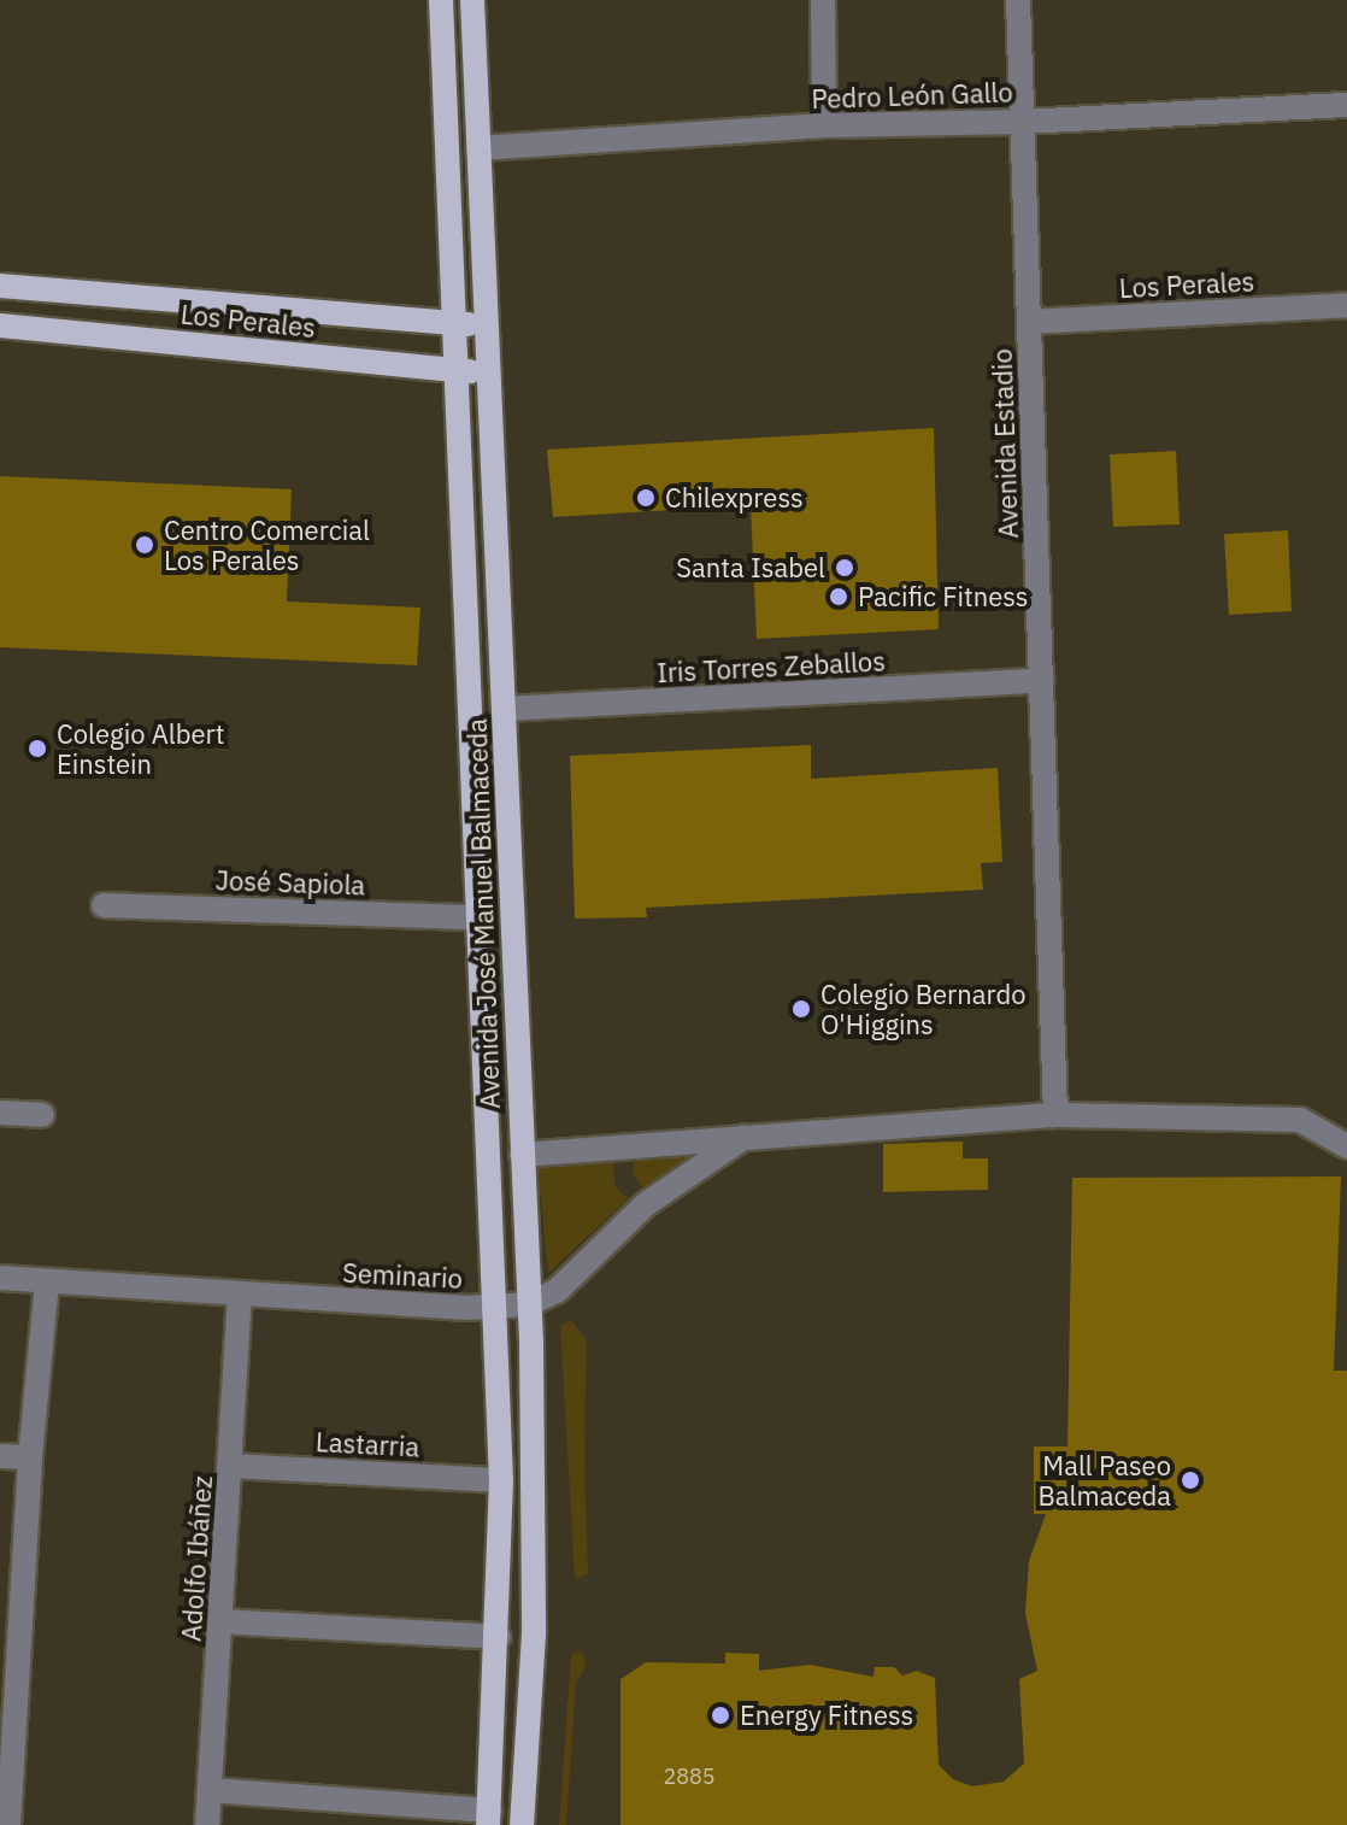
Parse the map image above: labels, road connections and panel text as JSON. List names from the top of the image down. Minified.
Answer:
{"streets":{"main road":["Los Perales","Avenida José Manuel Balmaceda"],"street":["Pedro León Gallo","Avenida Estadio","Iris Torres Zeballos","José Sapiola","Seminario","Lastarria","Adolfo Ibáñez"]},"crossings":[["Pedro León Gallo","Avenida Estadio"],["Pedro León Gallo","Avenida José Manuel Balmaceda"],["Los Perales","Avenida Estadio"],["Los Perales","Avenida José Manuel Balmaceda"],["Avenida Estadio","Iris Torres Zeballos"],["Iris Torres Zeballos","Avenida José Manuel Balmaceda"],["José Sapiola","Avenida José Manuel Balmaceda"],["Avenida José Manuel Balmaceda","Seminario"],["Avenida José Manuel Balmaceda","Lastarria"],["Seminario","Adolfo Ibáñez"],["Lastarria","Adolfo Ibáñez"]],"places":["Chilexpress","Centro Comercial Los Perales","Santa Isabel","Pacific Fitness","Colegio Albert Einstein","Colegio Bernardo O'Higgins","Mall Paseo Balmaceda","Energy Fitness"],"house_numbers":["2885"]}
